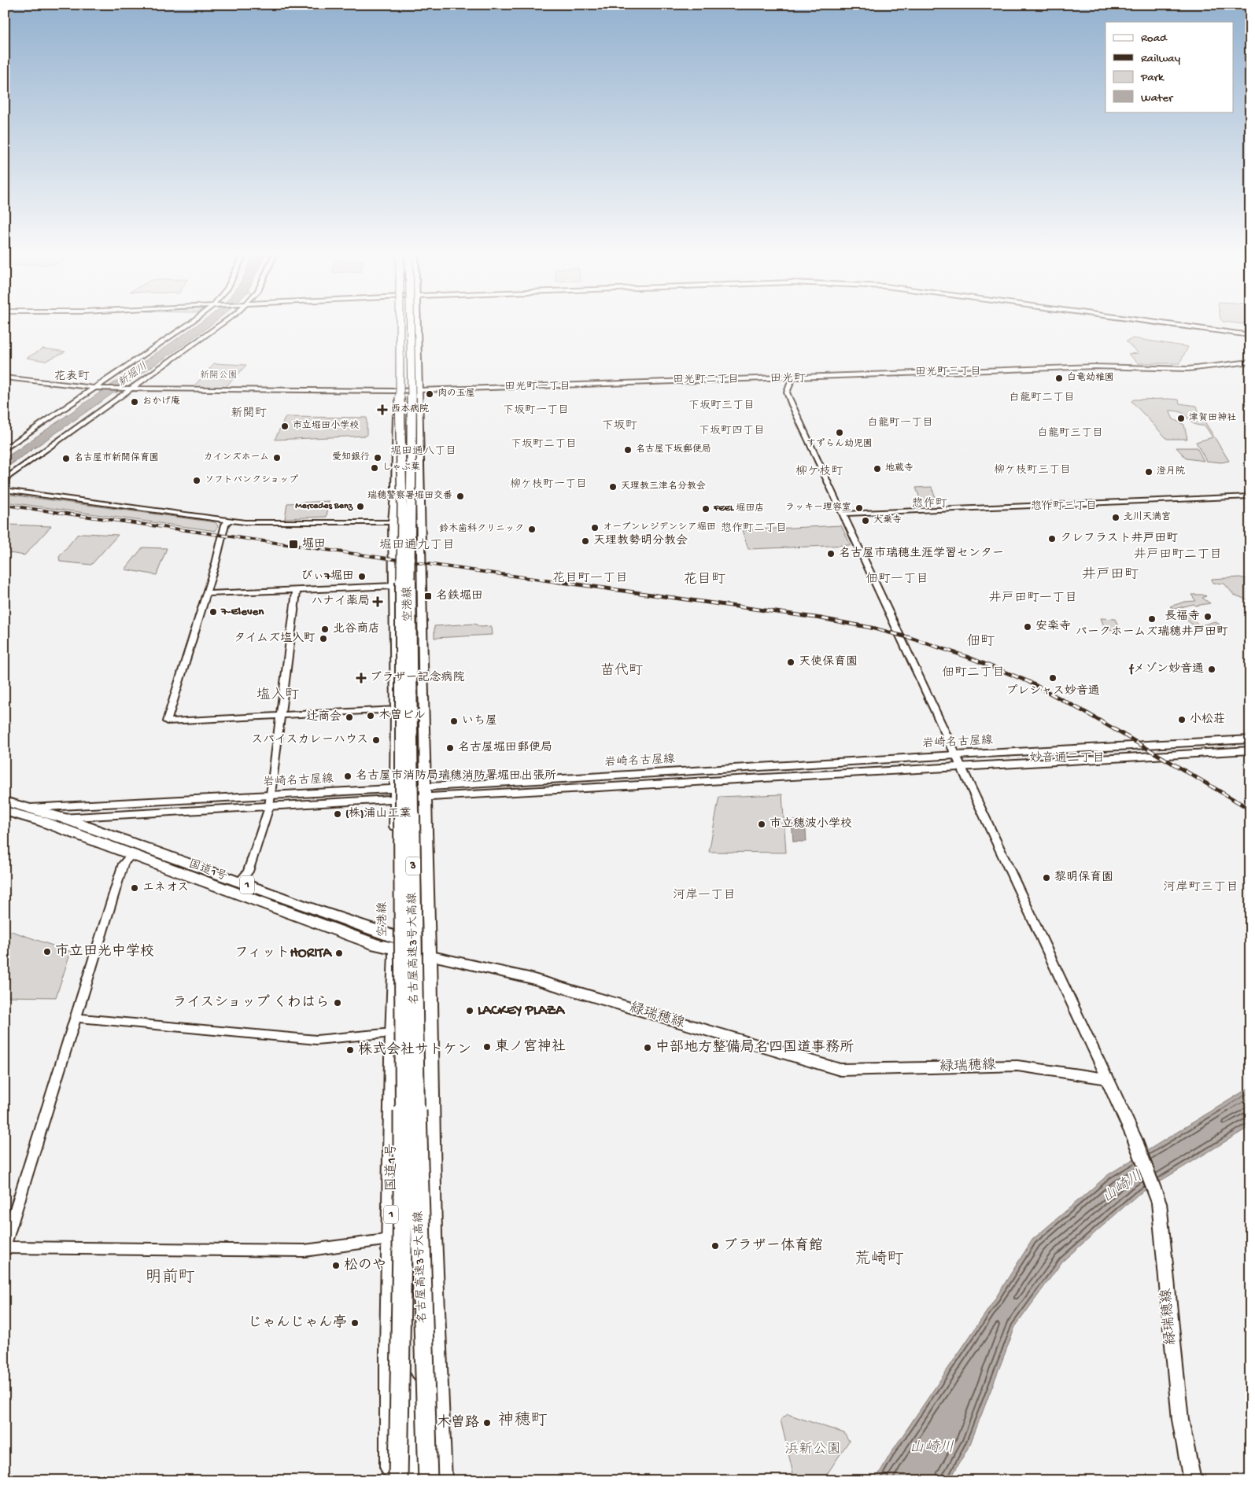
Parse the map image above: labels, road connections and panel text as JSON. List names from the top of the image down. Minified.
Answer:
{"streets":{"highway":["3","国道1号","1","名古屋高速3号大高線"],"main road":["空港線","岩崎名古屋線","緑瑞穂線"]},"crossings":[["空港線","岩崎名古屋線"],["空港線","国道1号"],["空港線","緑瑞穂線"],["岩崎名古屋線","国道1号"],["国道1号","緑瑞穂線"]],"districts":["田光町三丁目","花表町","田光町","田光町二丁目","田光町一丁目","白龍町二丁目","下坂町三丁目","下坂町一丁目","新開町","白龍町一丁目","下坂町","下坂町四丁目","白龍町三丁目","下坂町二丁目","堀田通八丁目","柳ケ枝町三丁目","柳ケ枝町","柳ケ枝町一丁目","惣作町","惣作町三丁目","惣作町二丁目","堀田通九丁目","井戸田町二丁目","井戸田町","花目町一丁目","花目町","佃町一丁目","井戸田町一丁目","佃町","苗代町","佃町二丁目","塩入町","妙音通二丁目","河岸町三丁目","河岸一丁目","荒崎町","明前町","神穂町"],"water":["新堀川","山崎川"],"parks":["新開公園","浜新公園"],"places":{"other":["白竜幼稚園","肉の玉屋","おかげ庵","津賀田神社","市立堀田小学校","すずらん幼児園","名古屋下坂郵便局","カインズホーム","愛知銀行","名古屋市新開保育園","しゃぶ葉","地蔵寺","澄月院","ソフトバンクショップ","天理教三津名分教会","瑞穂警察署堀田交番","Mercedes Benz","ラッキー理容室","FEEL 堀田店","北川天満宮","大乗寺","オープンレジデンシア堀田","鈴木歯科クリニック","クレフラスト井戸田町","天理教勢明分教会","名古屋市瑞穂生涯学習センター","びぃ7堀田","7-Eleven","長福寺","パークホームズ瑞穂井戸田町","安楽寺","北谷商店","タイムズ塩入町","天使保育園","fメゾン妙音通","プレシャス妙音通","木曽ビル","辻商会","小松荘","いち屋","スパイスカレーハウス","名古屋堀田郵便局","名古屋市消防局瑞穂消防署堀田出張所","(株)浦山工業","市立穂波小学校","黎明保育園","エネオス","市立田光中学校","フィットHORITA","ライスショップ くわはら","LACKEY PLAZA","東ノ宮神社","中部地方整備局名四国道事務所","株式会社サトケン","ブラザー体育館","松のや","じゃんじゃん亭","木曽路"],"health":["西本病院","ハナイ薬局","ブラザー記念病院"],"transit":["堀田","名鉄堀田"]},"legend":["Road","Railway","Park","Water"]}
